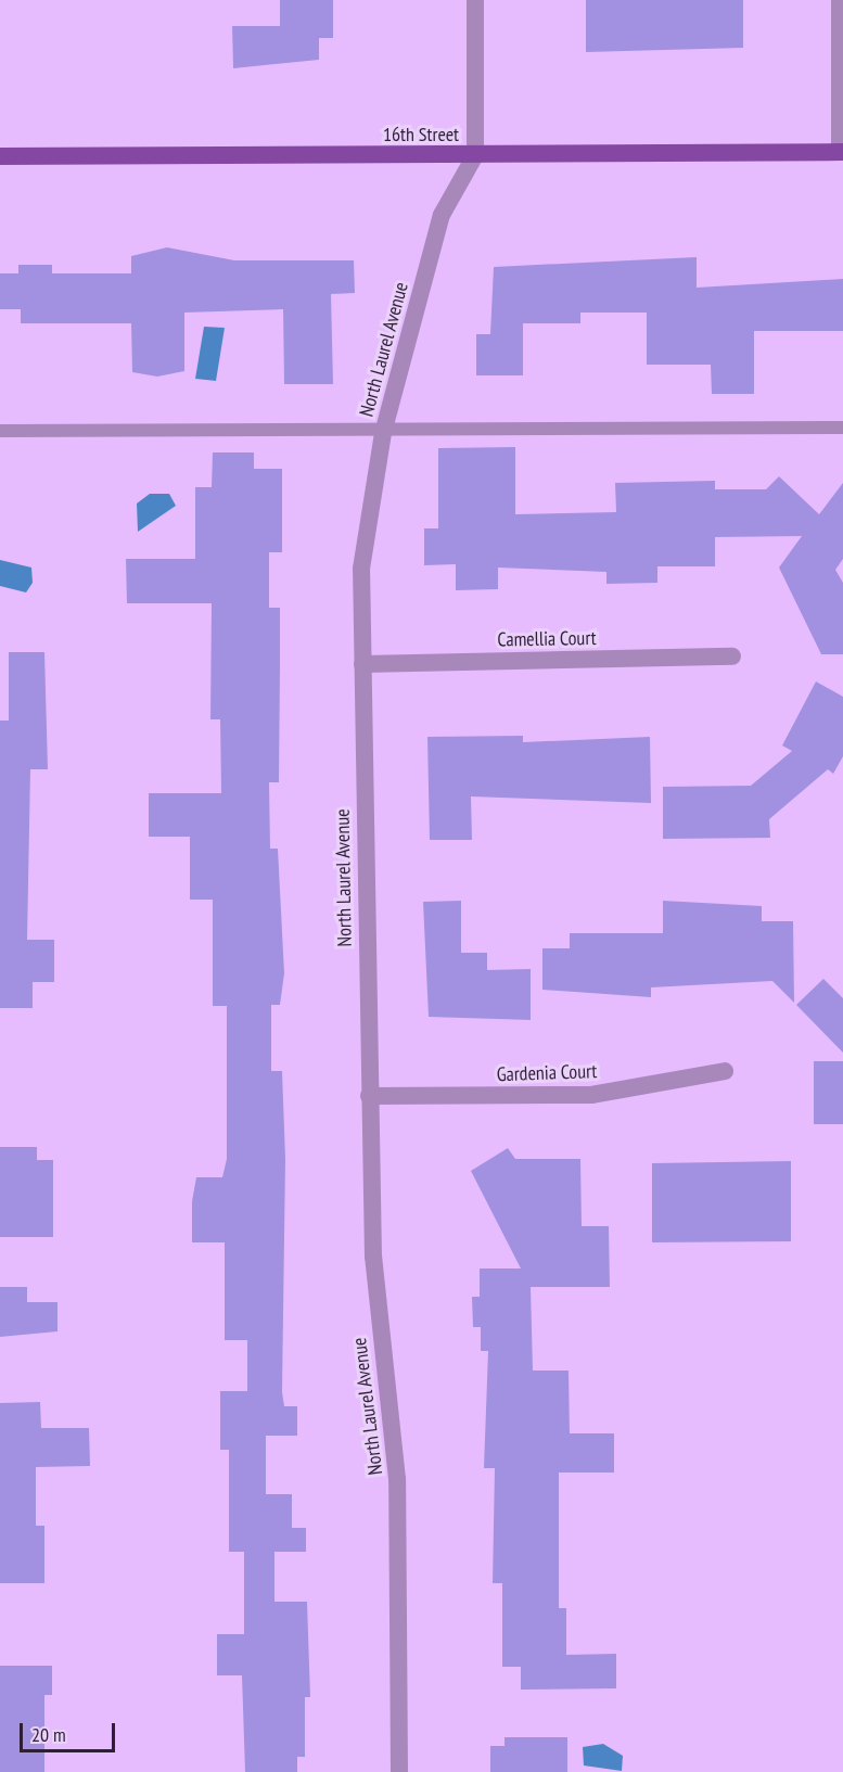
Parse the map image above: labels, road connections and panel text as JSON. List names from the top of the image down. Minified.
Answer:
{"streets":{"main road":["16th Street"],"street":["North Laurel Avenue","Camellia Court","Gardenia Court"]},"crossings":[["16th Street","North Laurel Avenue"],["North Laurel Avenue","Camellia Court"],["North Laurel Avenue","Gardenia Court"]],"scale_bar":"20 m"}
